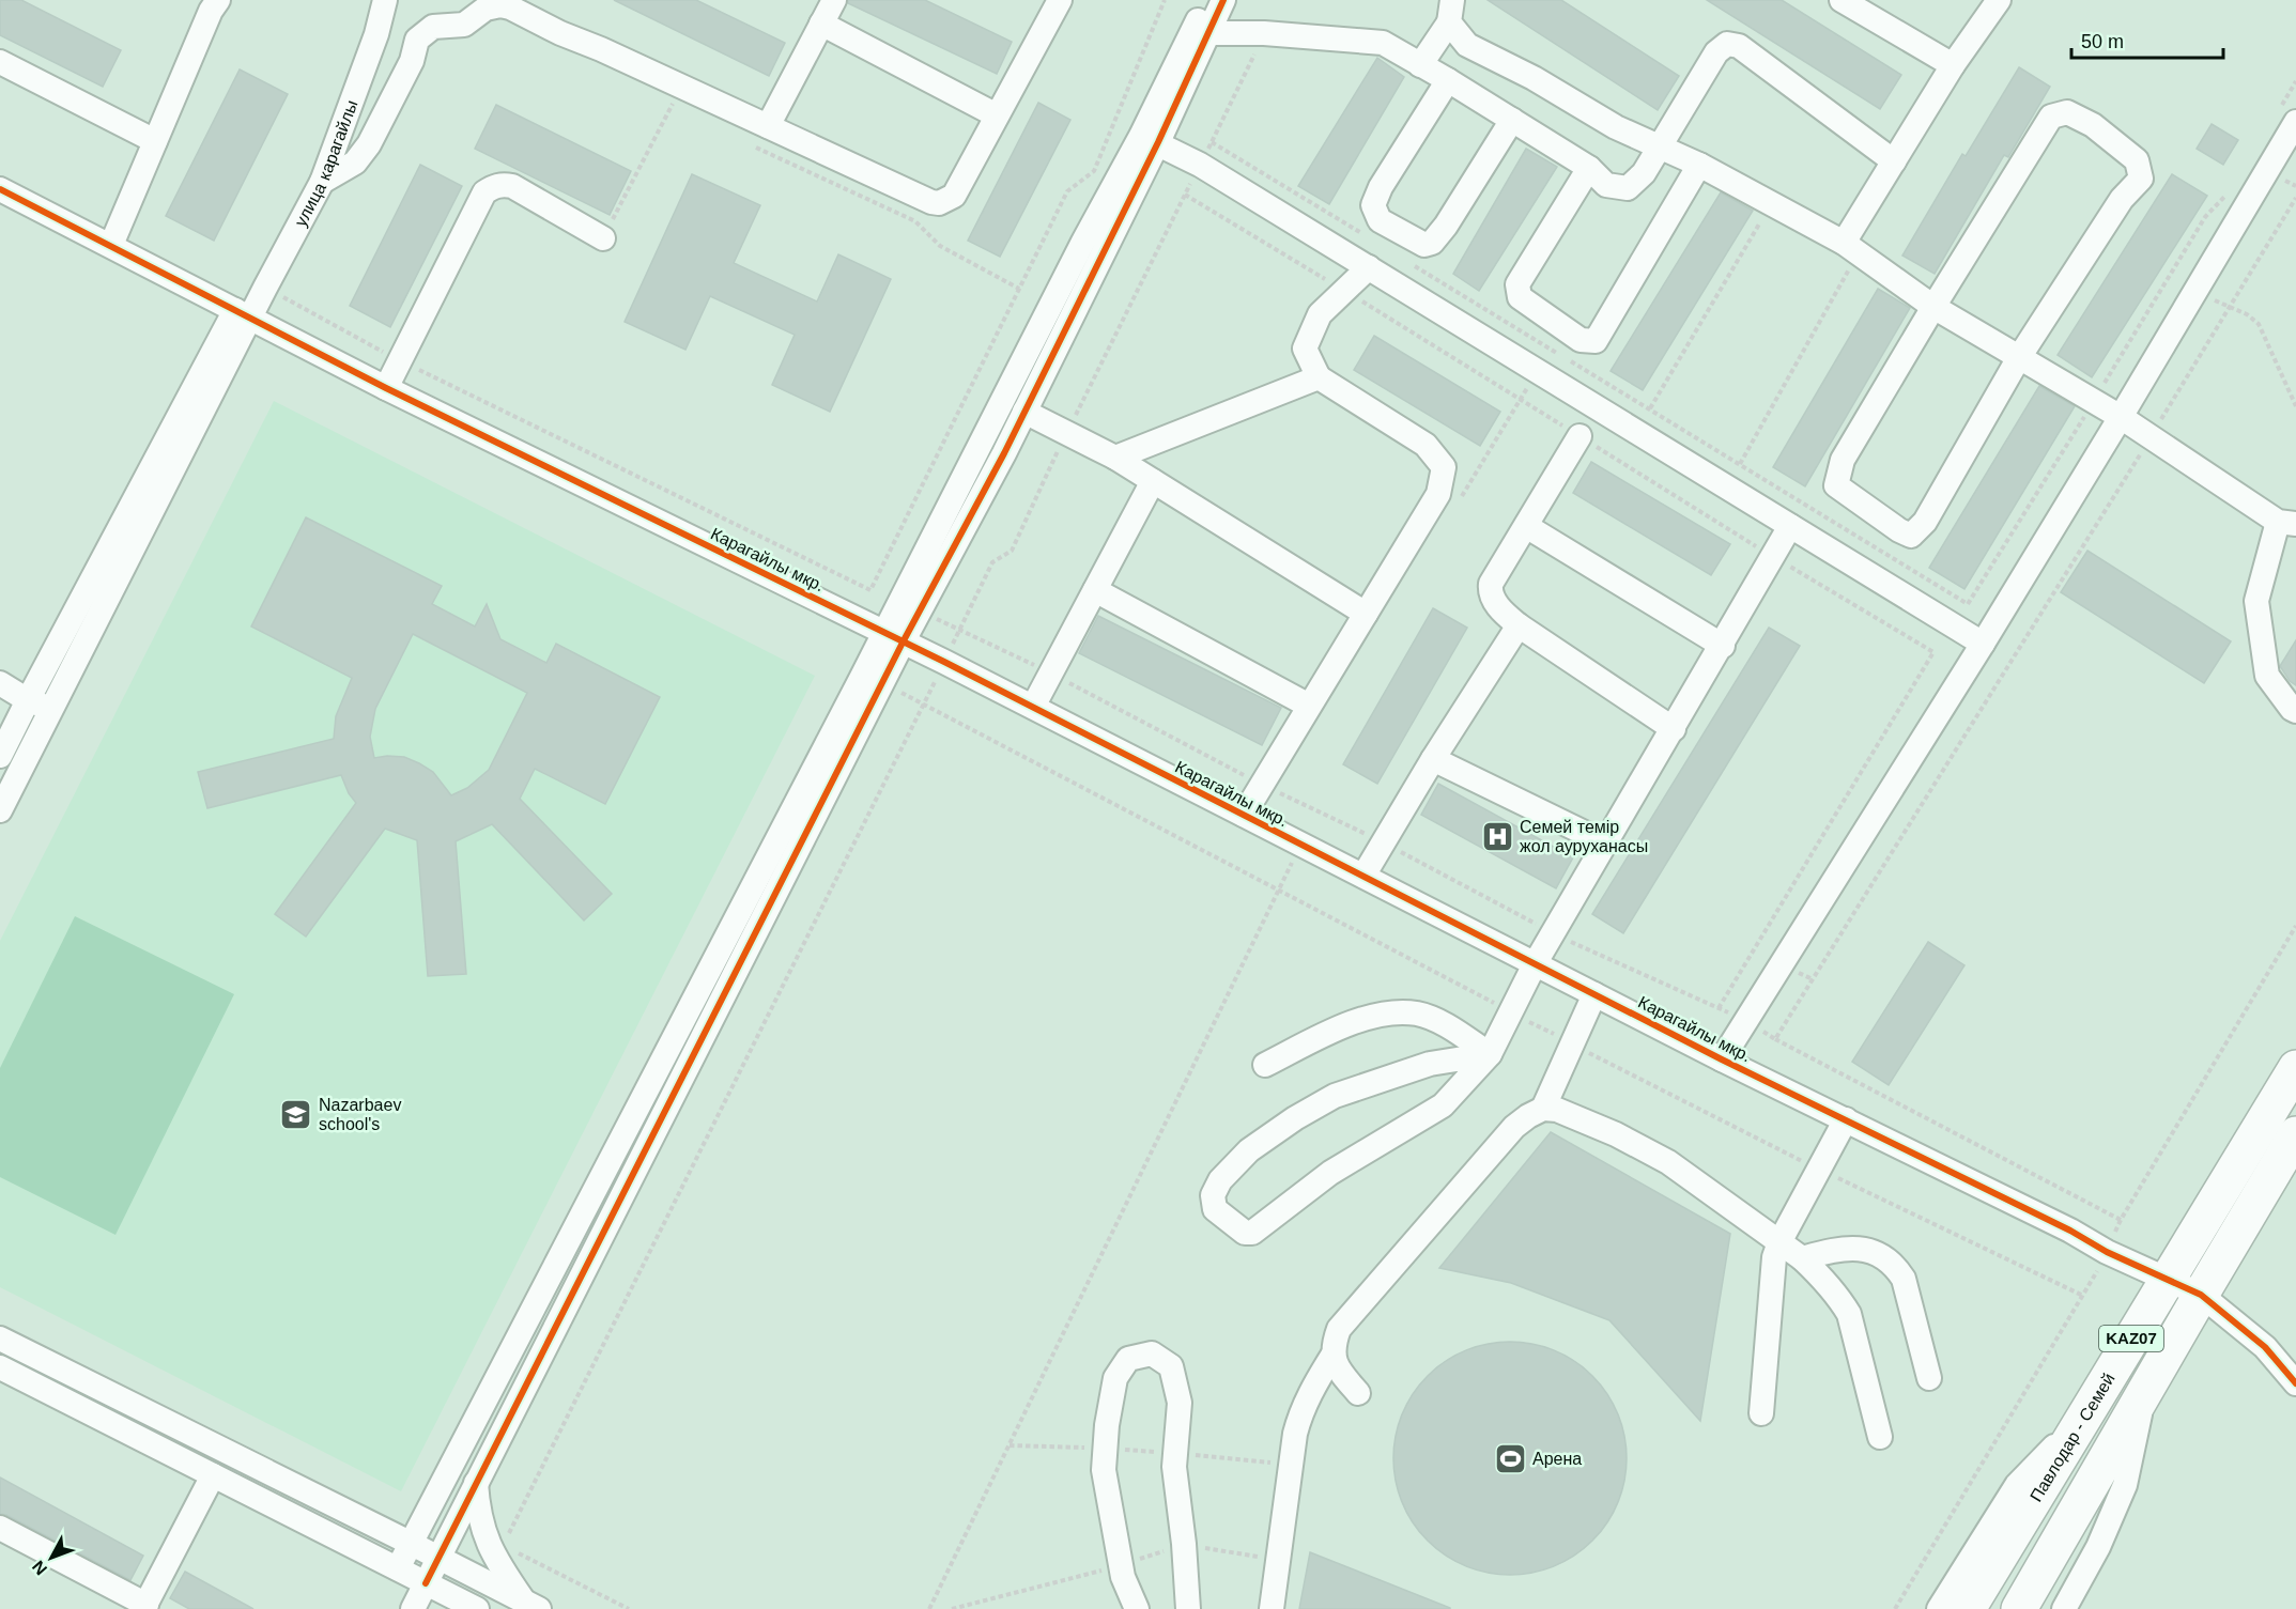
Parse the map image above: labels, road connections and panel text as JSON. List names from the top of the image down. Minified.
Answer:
{"streets":{"highway":["KAZ07","Павлодар - Семей"],"street":["улица карагайлы","Карагайлы мкр."]},"crossings":[["улица карагайлы","Карагайлы мкр."],["Карагайлы мкр.","KAZ07"],["Карагайлы мкр.","Павлодар - Семей"]],"places":{"hospital":["Семей темір жол ауруханасы"],"school or university":["Nazarbaev school's"],"sports":["Арена"]},"scale_bar":"50 m","north":"bottom left"}
